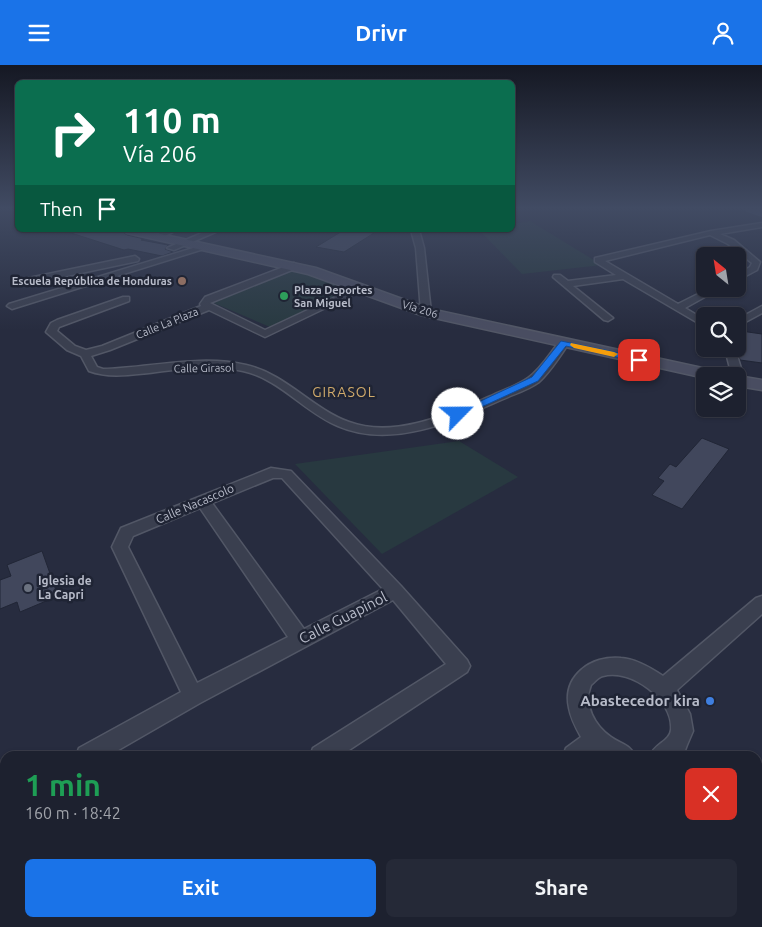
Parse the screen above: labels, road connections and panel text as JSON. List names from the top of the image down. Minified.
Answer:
{"streets":{"main road":["Vía 206"],"street":["Calle La Plaza","Calle Girasol","Calle Nacascolo","Calle Guapinol"]},"crossings":[["Vía 206","Calle La Plaza"],["Vía 206","Calle Girasol"],["Calle La Plaza","Calle Girasol"],["Calle Nacascolo","Calle Guapinol"]],"districts":["GIRASOL"],"places":["Escuela República de Honduras","Plaza Deportes San Miguel","Iglesia de La Capri","Abastecedor kira"],"north":"top left","page":{"header":"Drivr","turn":["110 m","Vía 206"],"then":"Then","heading":["1 min","160 m · 18:42"],"buttons":["Exit","Share"]}}
